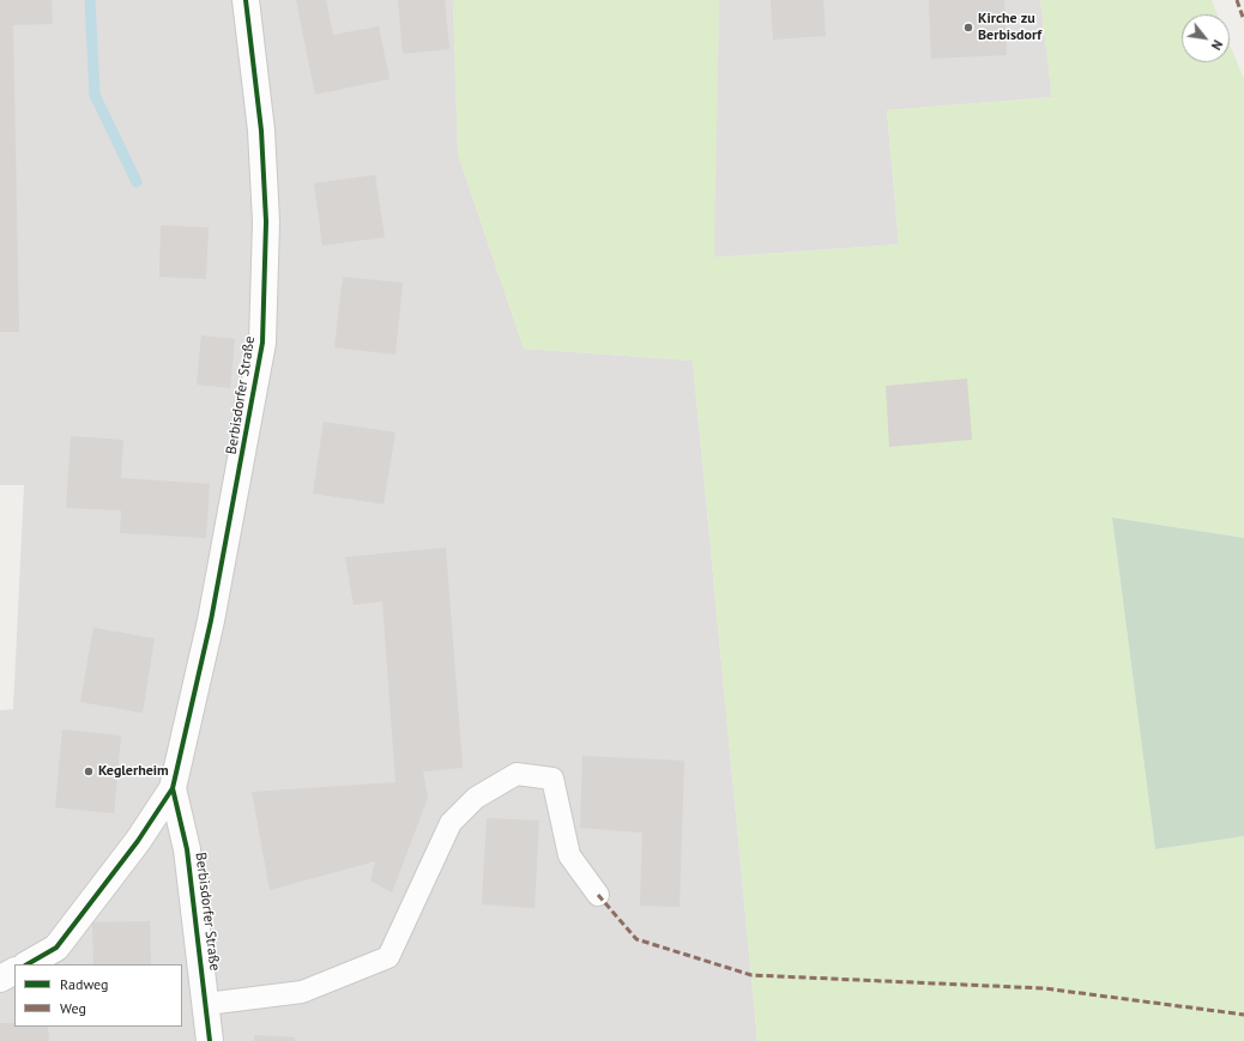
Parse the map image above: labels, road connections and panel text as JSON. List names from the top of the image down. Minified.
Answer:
{"streets":{"street":["Berbisdorfer Straße"]},"places":["Kirche zu Berbisdorf","Keglerheim"],"legend":["Radweg","Weg"],"north":"bottom right"}
